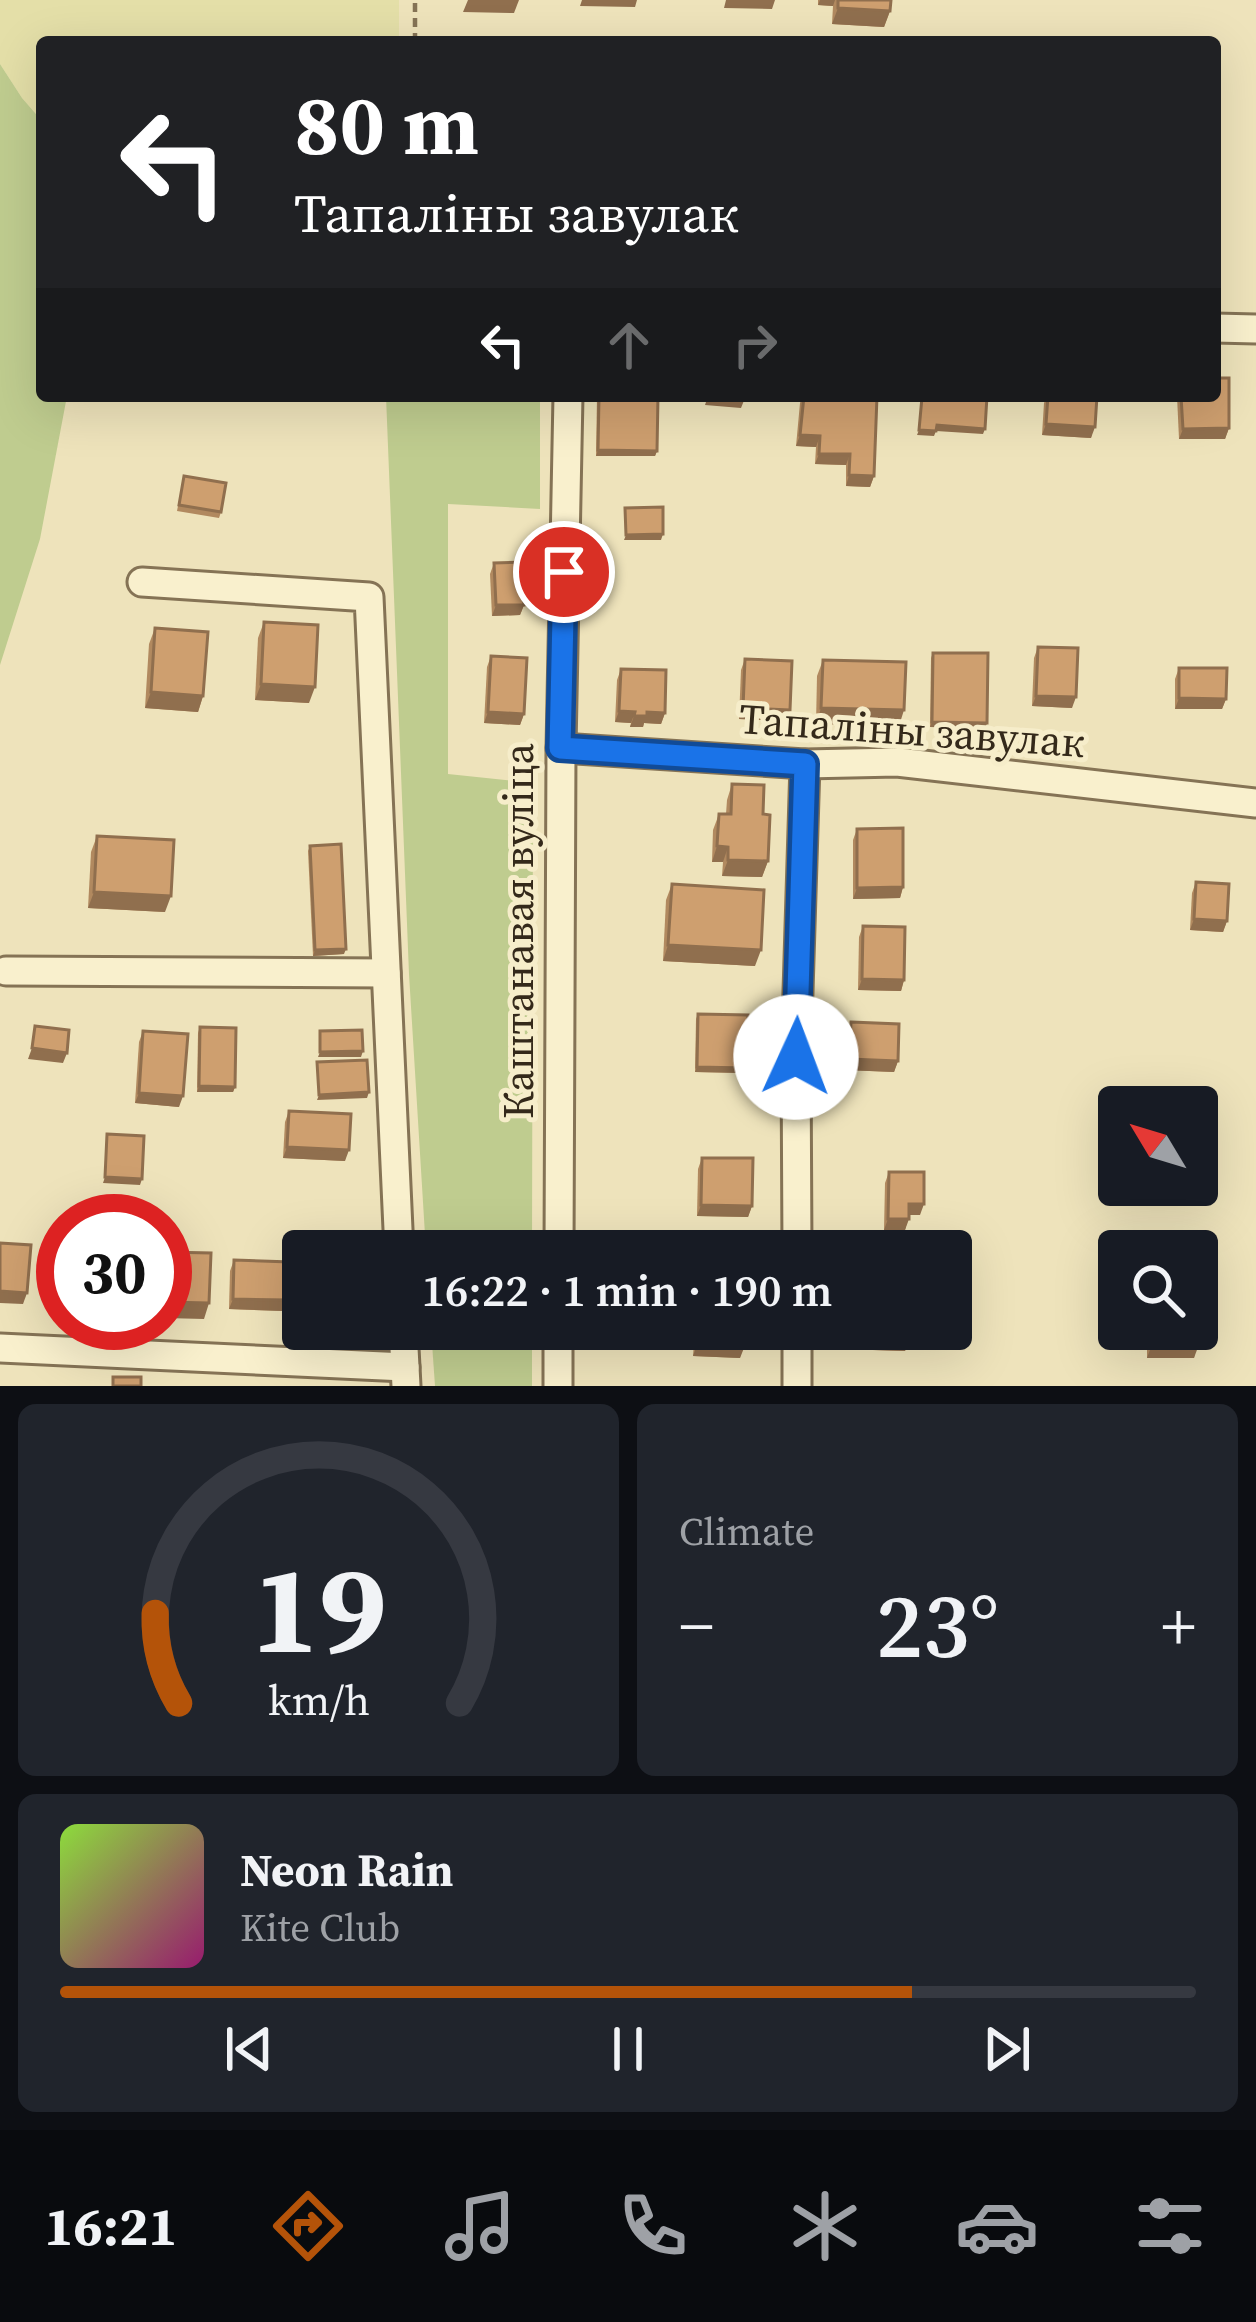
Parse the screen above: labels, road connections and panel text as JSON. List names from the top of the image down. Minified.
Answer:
{"streets":{"street":["Тапаліны завулак","Каштанавая вуліца"]},"crossings":[["Тапаліны завулак","Каштанавая вуліца"]],"north":"top left","page":{"turn":["80 m","Тапаліны завулак"],"limit":"30","trip":"16:22 · 1 min · 190 m","tile":"Climate","heat":["−","23°","+"],"song":["Neon Rain","Kite Club"],"tabs":"16:21","gauge":["19","km/h"]}}
